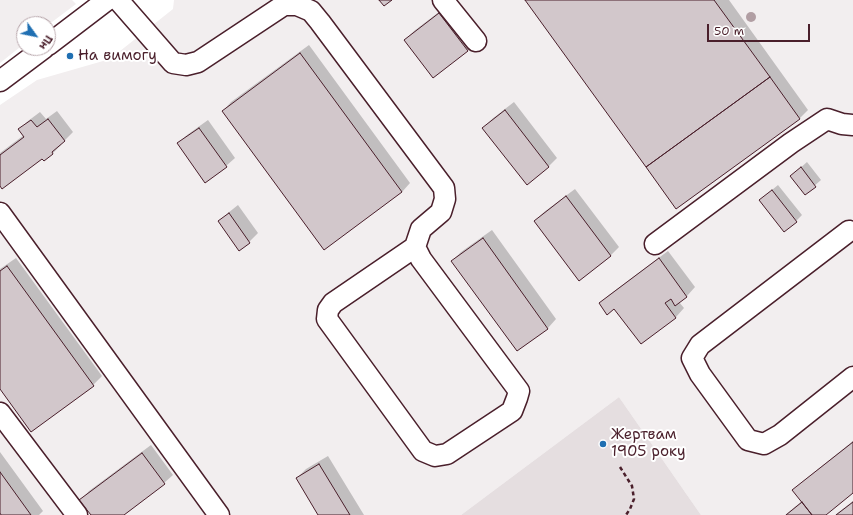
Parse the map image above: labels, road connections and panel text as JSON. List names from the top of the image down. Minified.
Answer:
{"places":["На вимогу","Жертвам 1905 року"],"scale_bar":"50 m","north":"bottom right"}
